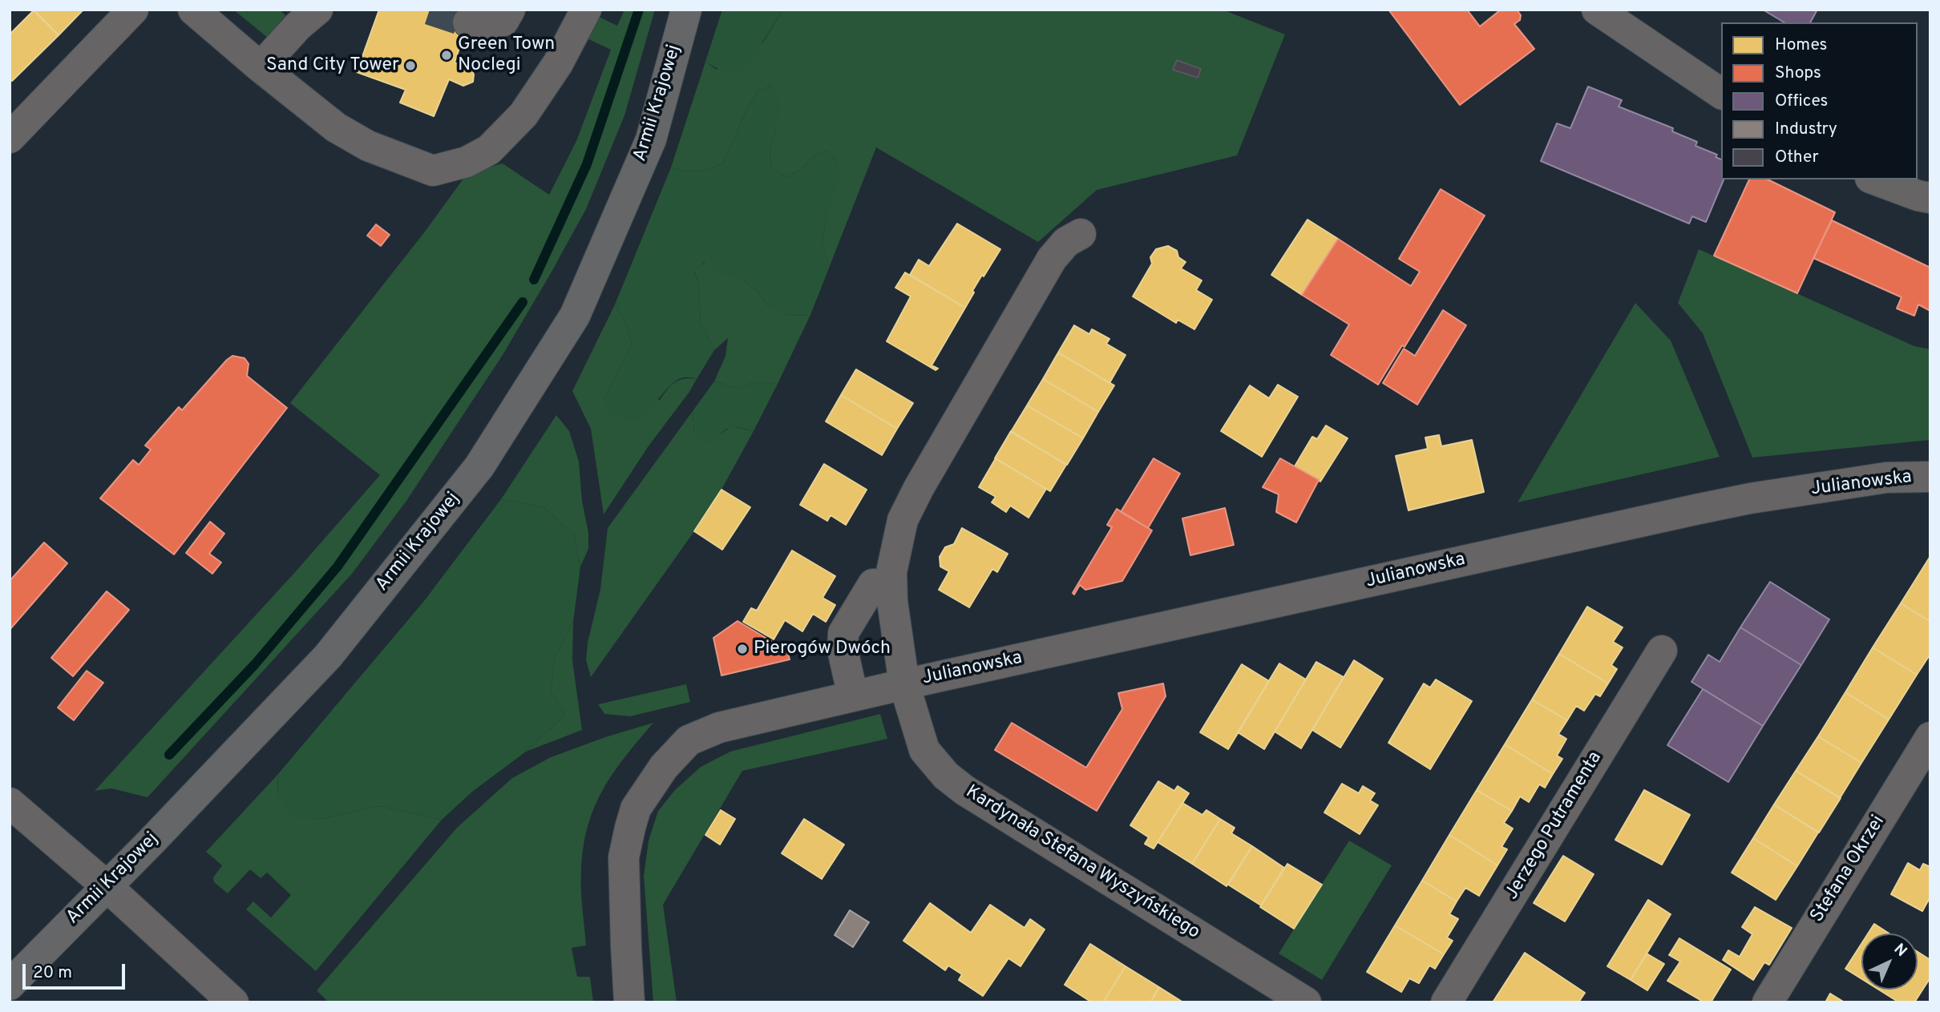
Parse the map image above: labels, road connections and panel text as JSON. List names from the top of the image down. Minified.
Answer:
{"streets":{"main road":["Armii Krajowej"],"street":["Julianowska","Jerzego Putramenta","Kardynała Stefana Wyszyńskiego","Stefana Okrzei"]},"crossings":[["Julianowska","Kardynała Stefana Wyszyńskiego"]],"places":["Green Town Noclegi","Sand City Tower","Pierogów Dwóch"],"legend":["Homes","Shops","Offices","Industry","Other"],"scale_bar":"20 m","north":"top right"}
